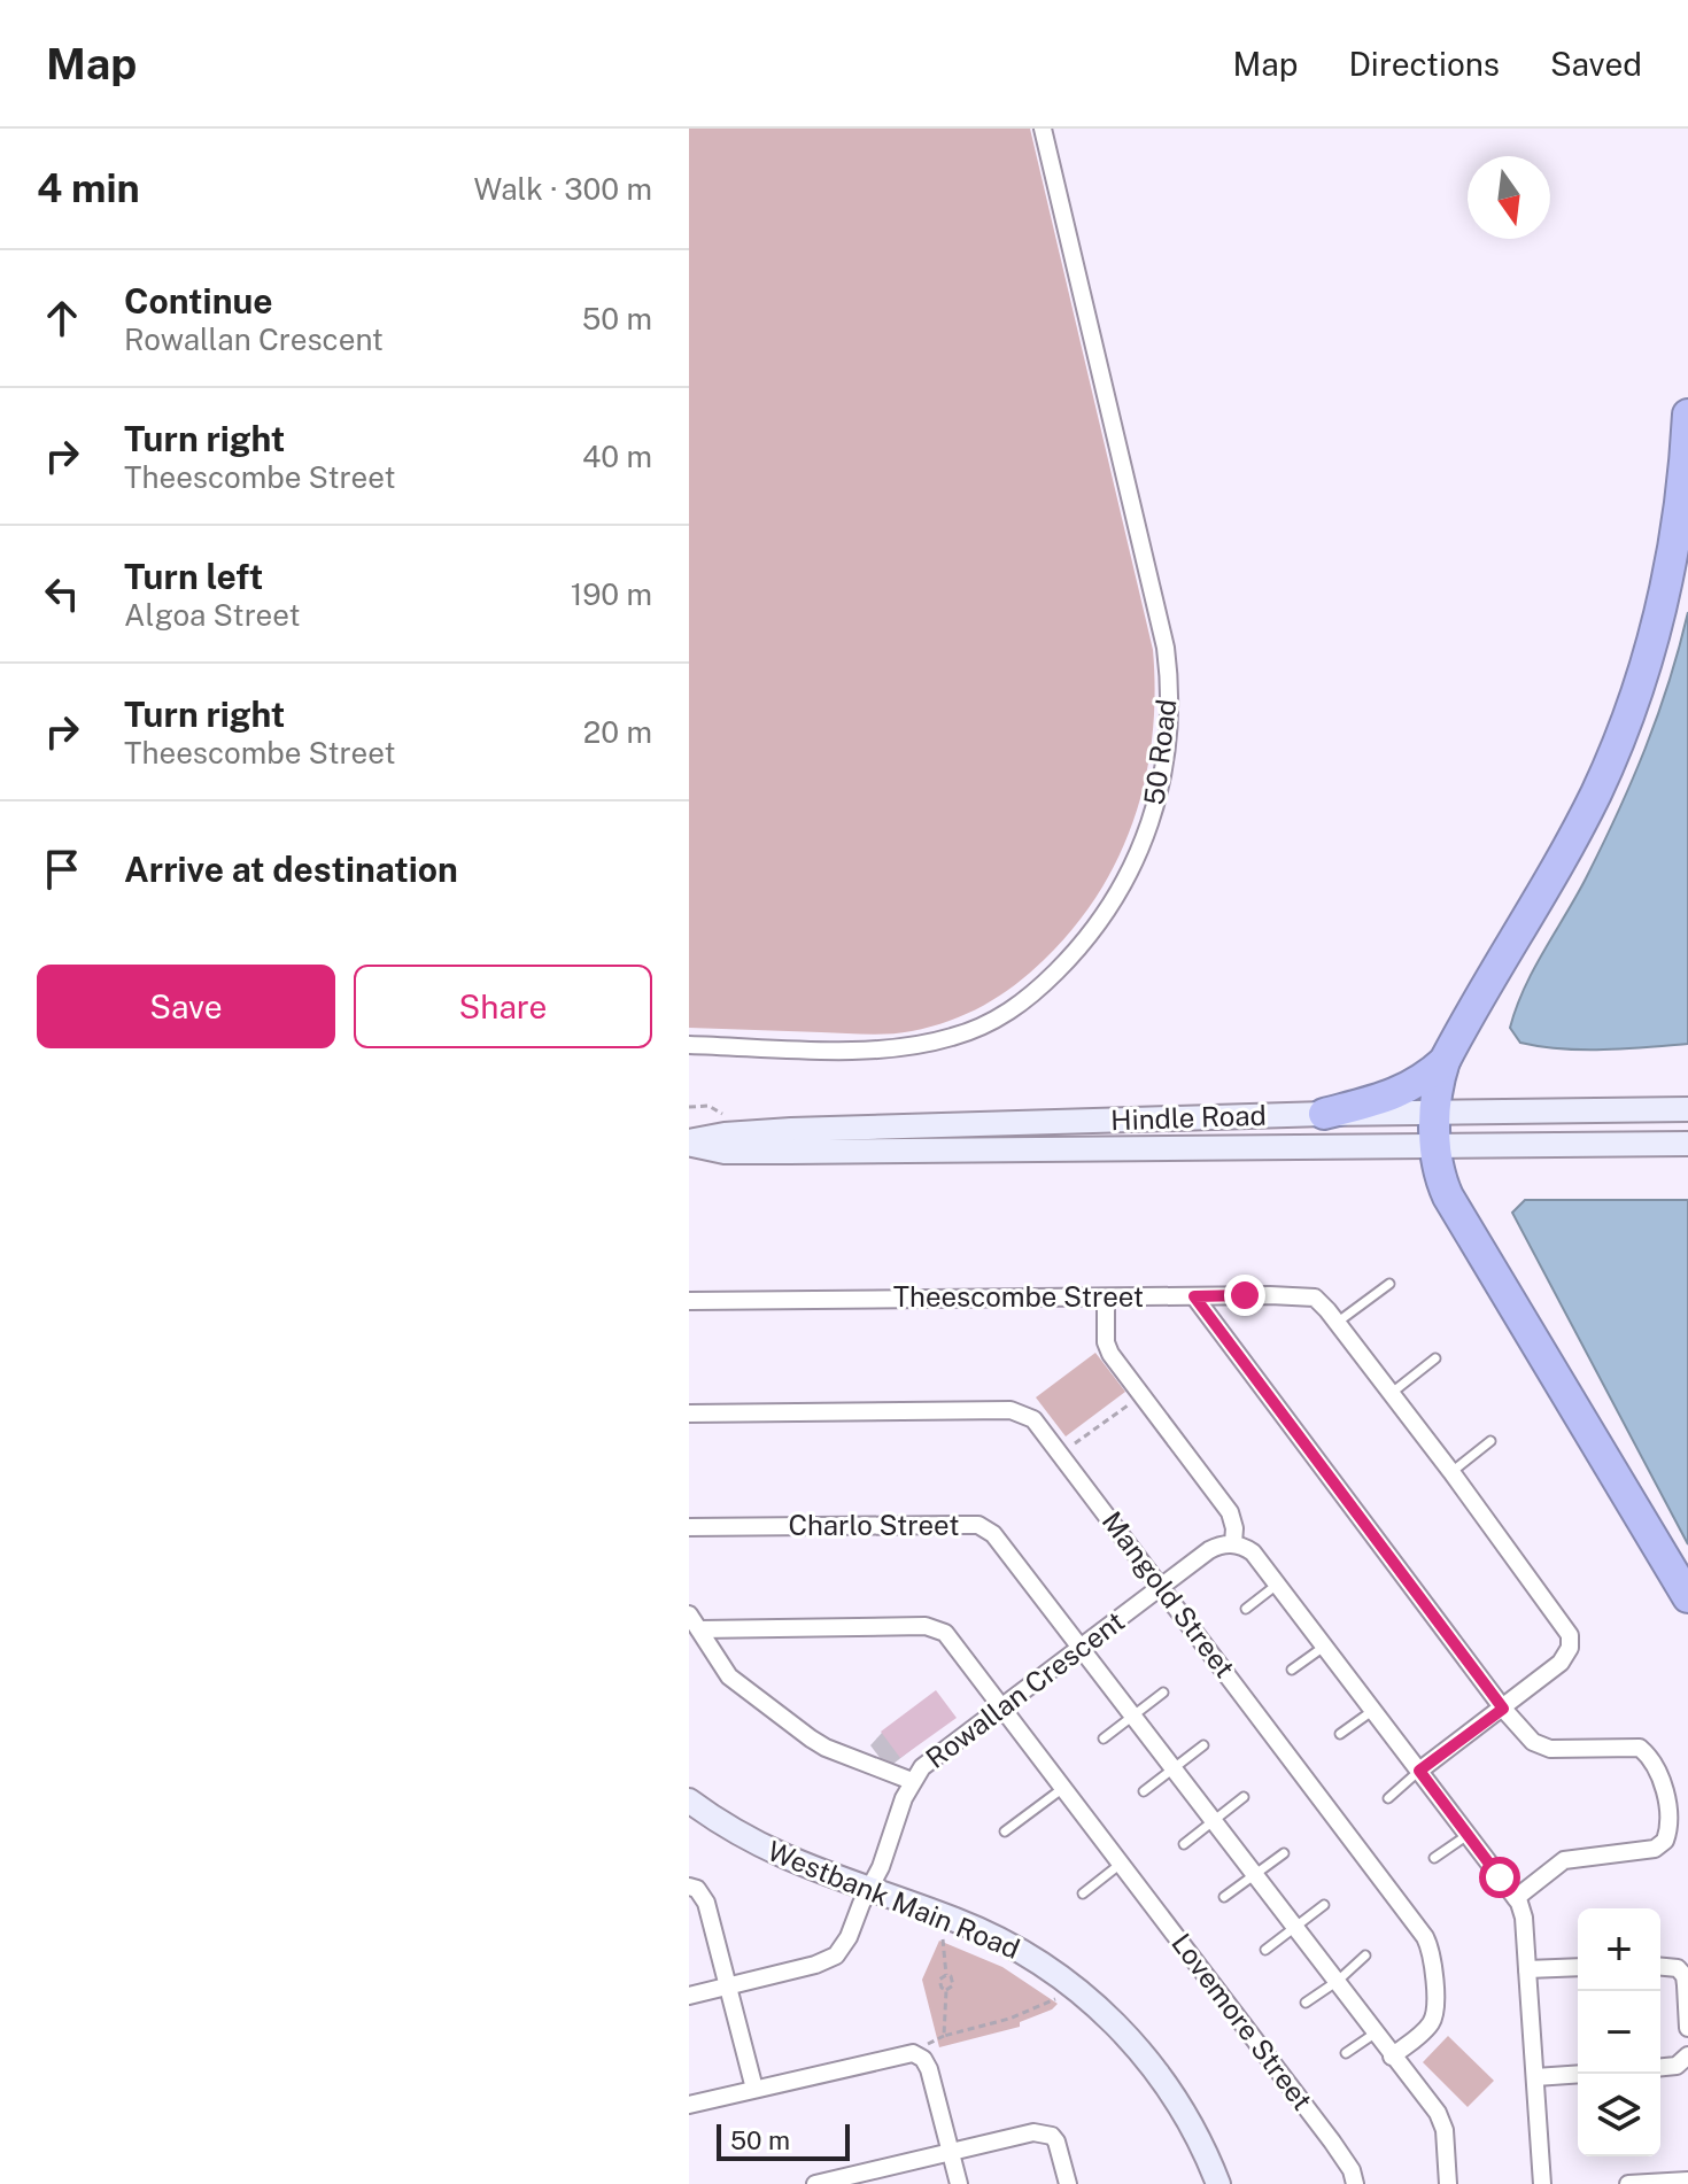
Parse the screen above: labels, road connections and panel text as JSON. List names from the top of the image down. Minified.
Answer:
{"streets":{"main road":["Hindle Road","Westbank Main Road"],"street":["50 Road","Theescombe Street","Charlo Street","Mangold Street","Rowallan Crescent","Lovemore Street"]},"crossings":[["Charlo Street","Mangold Street"],["Charlo Street","Rowallan Crescent"],["Mangold Street","Rowallan Crescent"],["Rowallan Crescent","Westbank Main Road"],["Rowallan Crescent","Lovemore Street"]],"scale_bar":"50 m","north":"bottom","page":{"header":"Map","nav":["Map","Directions","Saved"],"heading":["4 min","Walk · 300 m"],"list":[["Continue","Rowallan Crescent","50 m"],["Turn right","Theescombe Street","40 m"],["Turn left","Algoa Street","190 m"],["Turn right","Theescombe Street","20 m"],"Arrive at destination"],"buttons":["Save","Share"],"map_buttons":["+","−"],"scale":"50 m"}}
